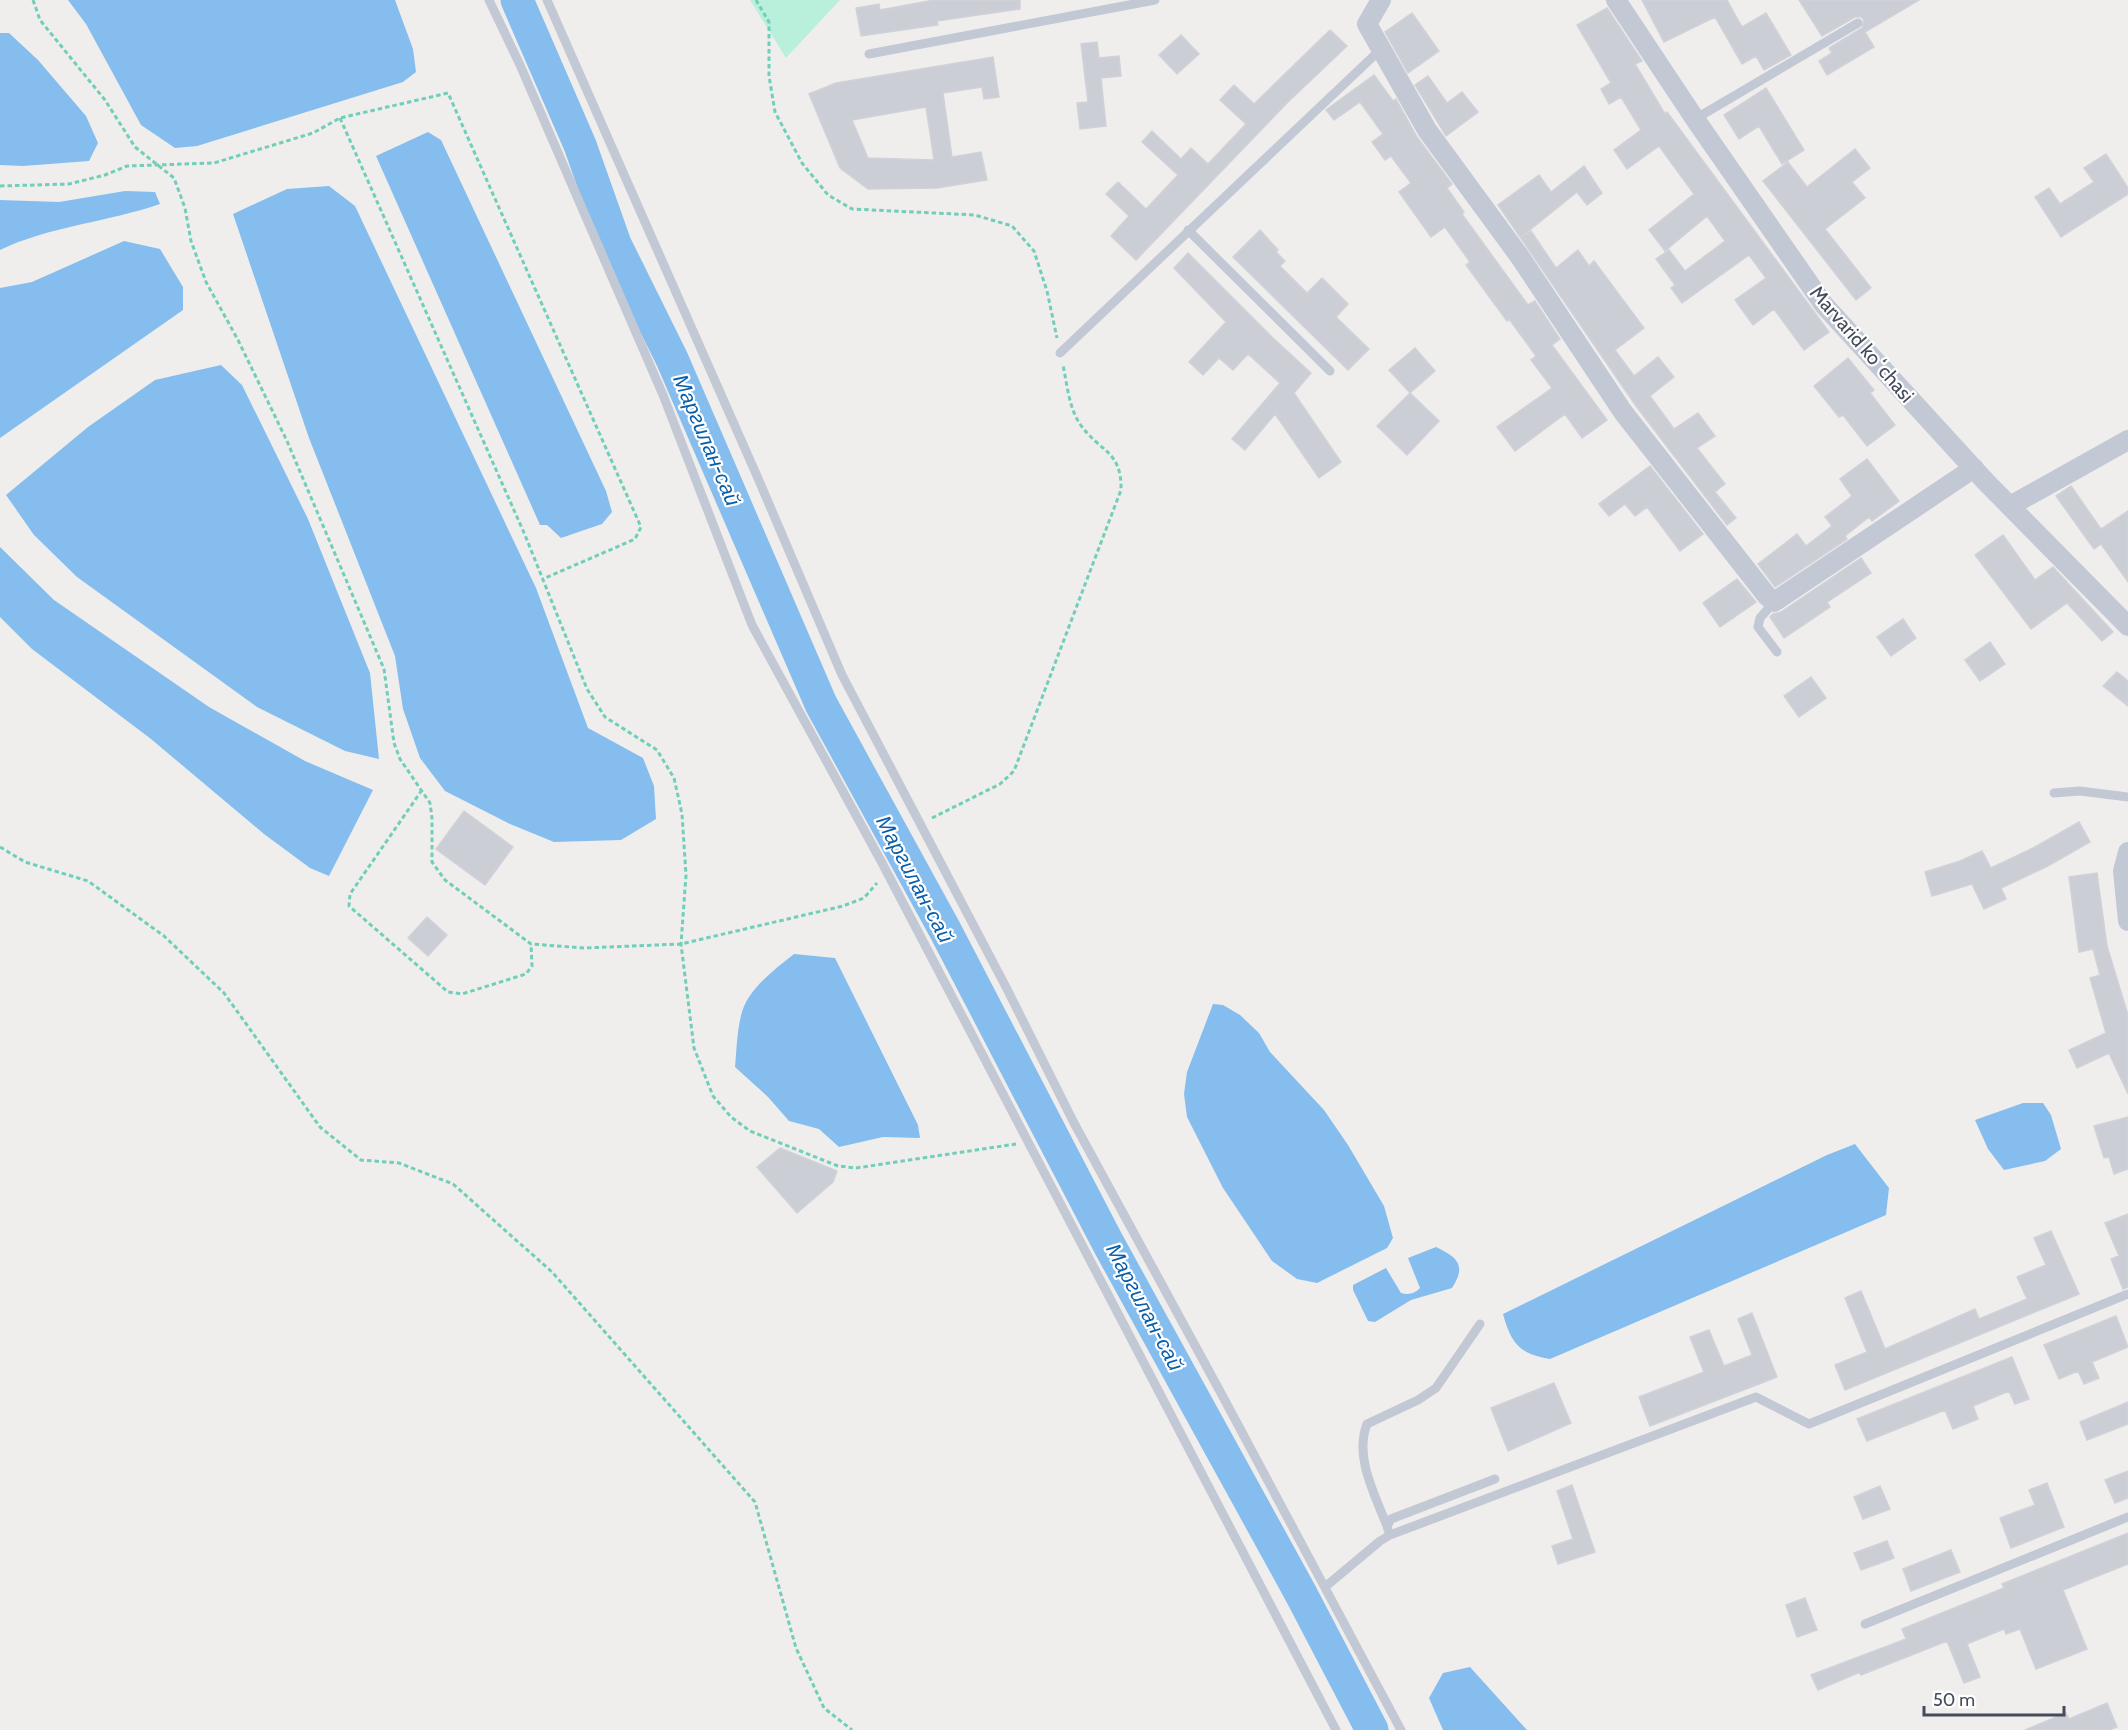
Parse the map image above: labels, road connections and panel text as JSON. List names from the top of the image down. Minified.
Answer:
{"streets":{"street":["Marvarid koʻchasi"]},"water":["Маргилан-сай"],"scale_bar":"50 m"}
